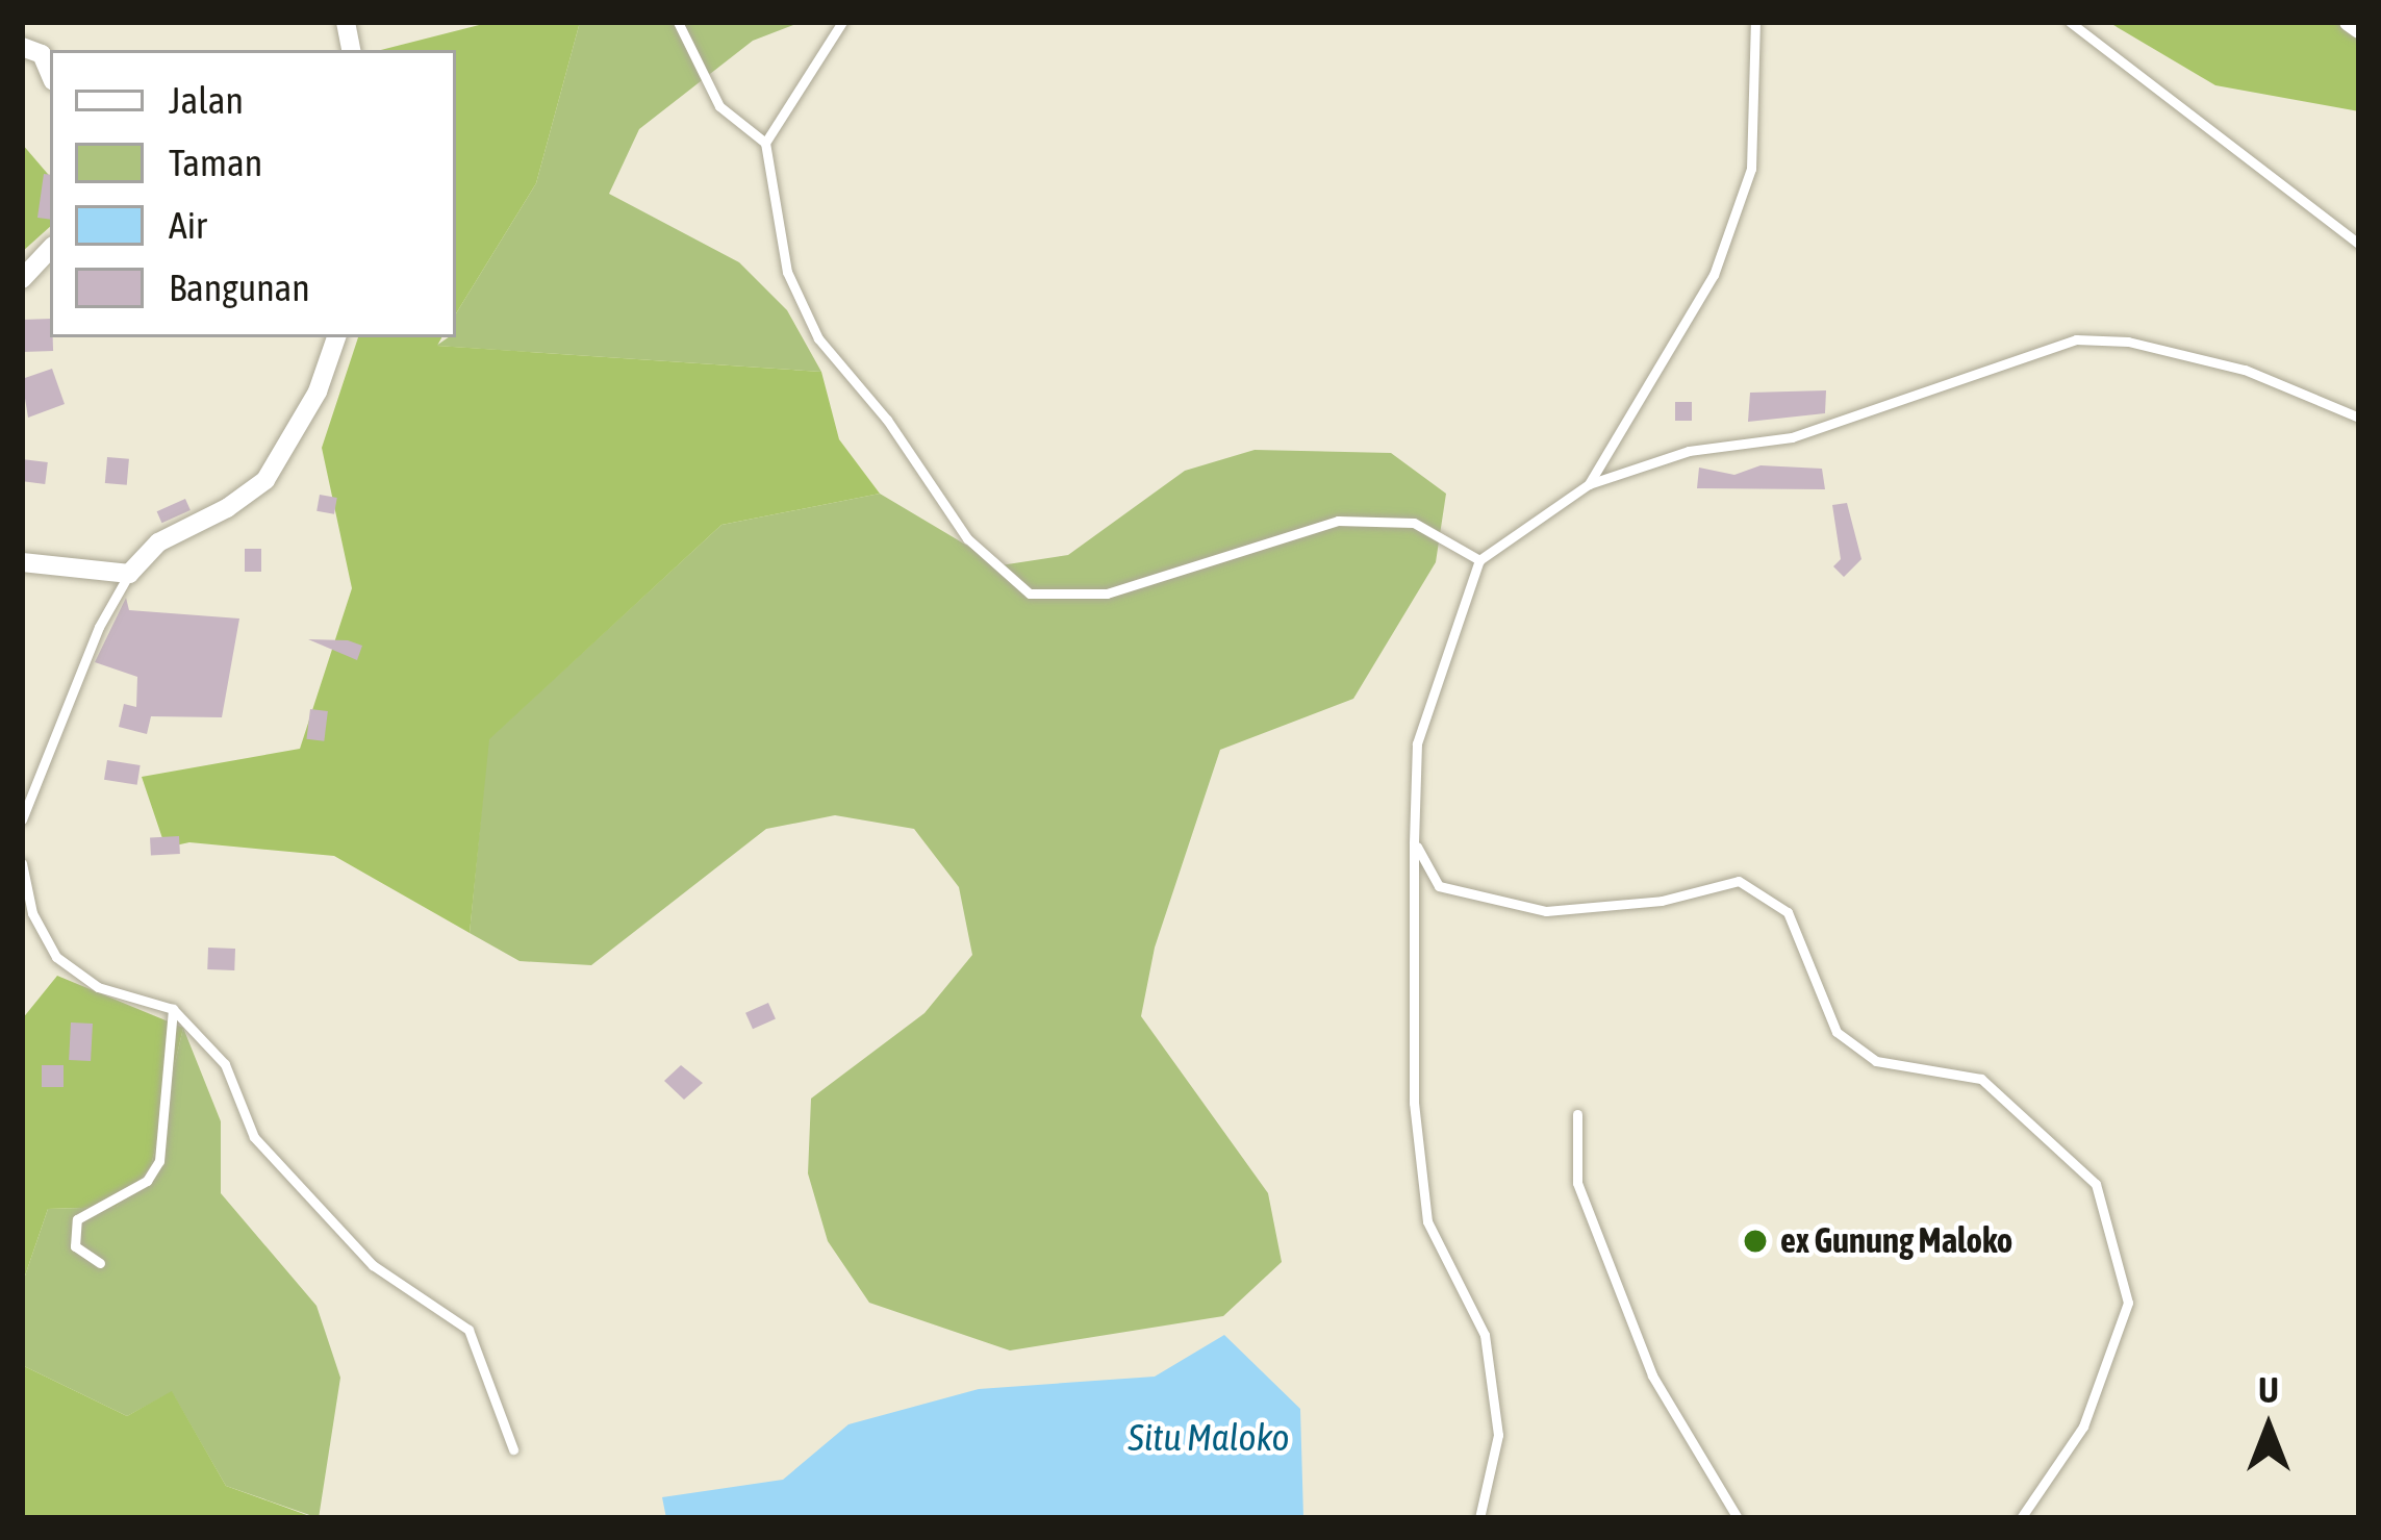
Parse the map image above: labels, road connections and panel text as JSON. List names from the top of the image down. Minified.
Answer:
{"water":["Situ Maloko"],"places":["ex Gunung Maloko"],"legend":["Jalan","Taman","Air","Bangunan"],"north":"top"}
